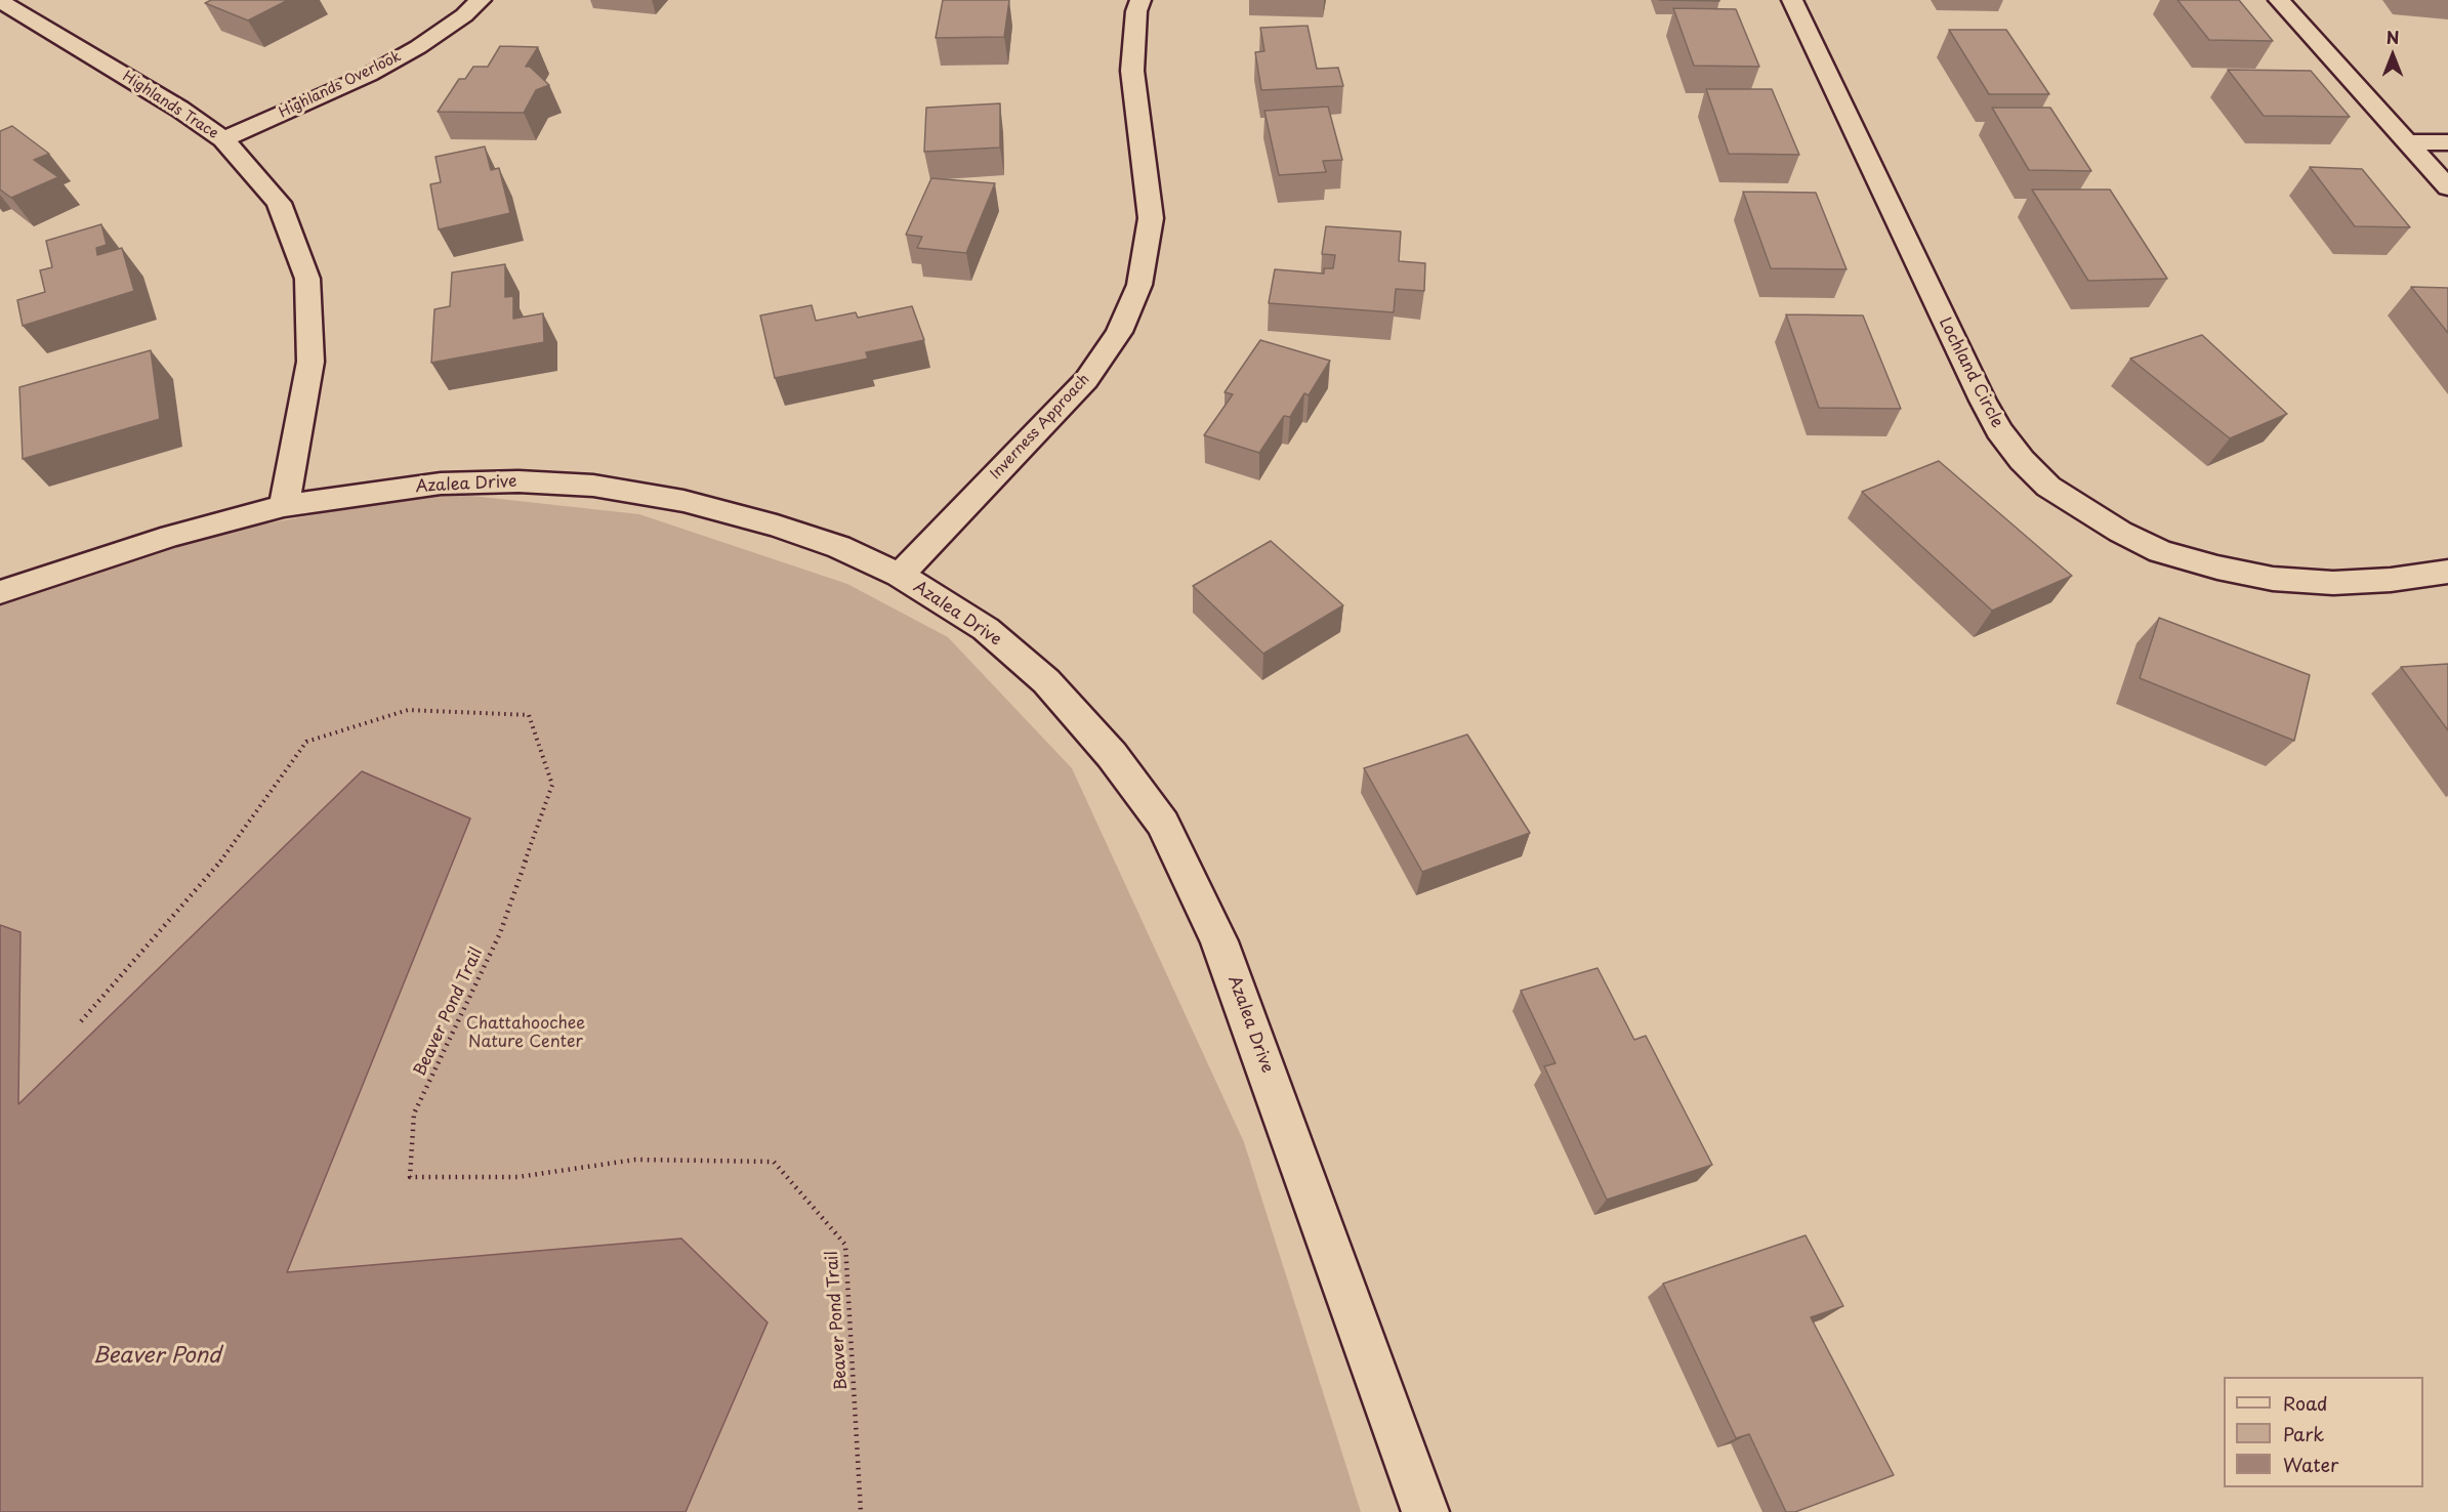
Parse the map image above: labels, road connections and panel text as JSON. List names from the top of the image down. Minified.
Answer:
{"streets":{"street":["Highlands Overlook","Highlands Trace","Lochland Circle","Inverness Approach","Azalea Drive"],"path":["Beaver Pond Trail"]},"crossings":[["Highlands Overlook","Highlands Trace"],["Highlands Trace","Azalea Drive"],["Inverness Approach","Azalea Drive"]],"water":["Beaver Pond"],"parks":["Chattahoochee Nature Center"],"legend":["Road","Park","Water"],"north":"top"}
